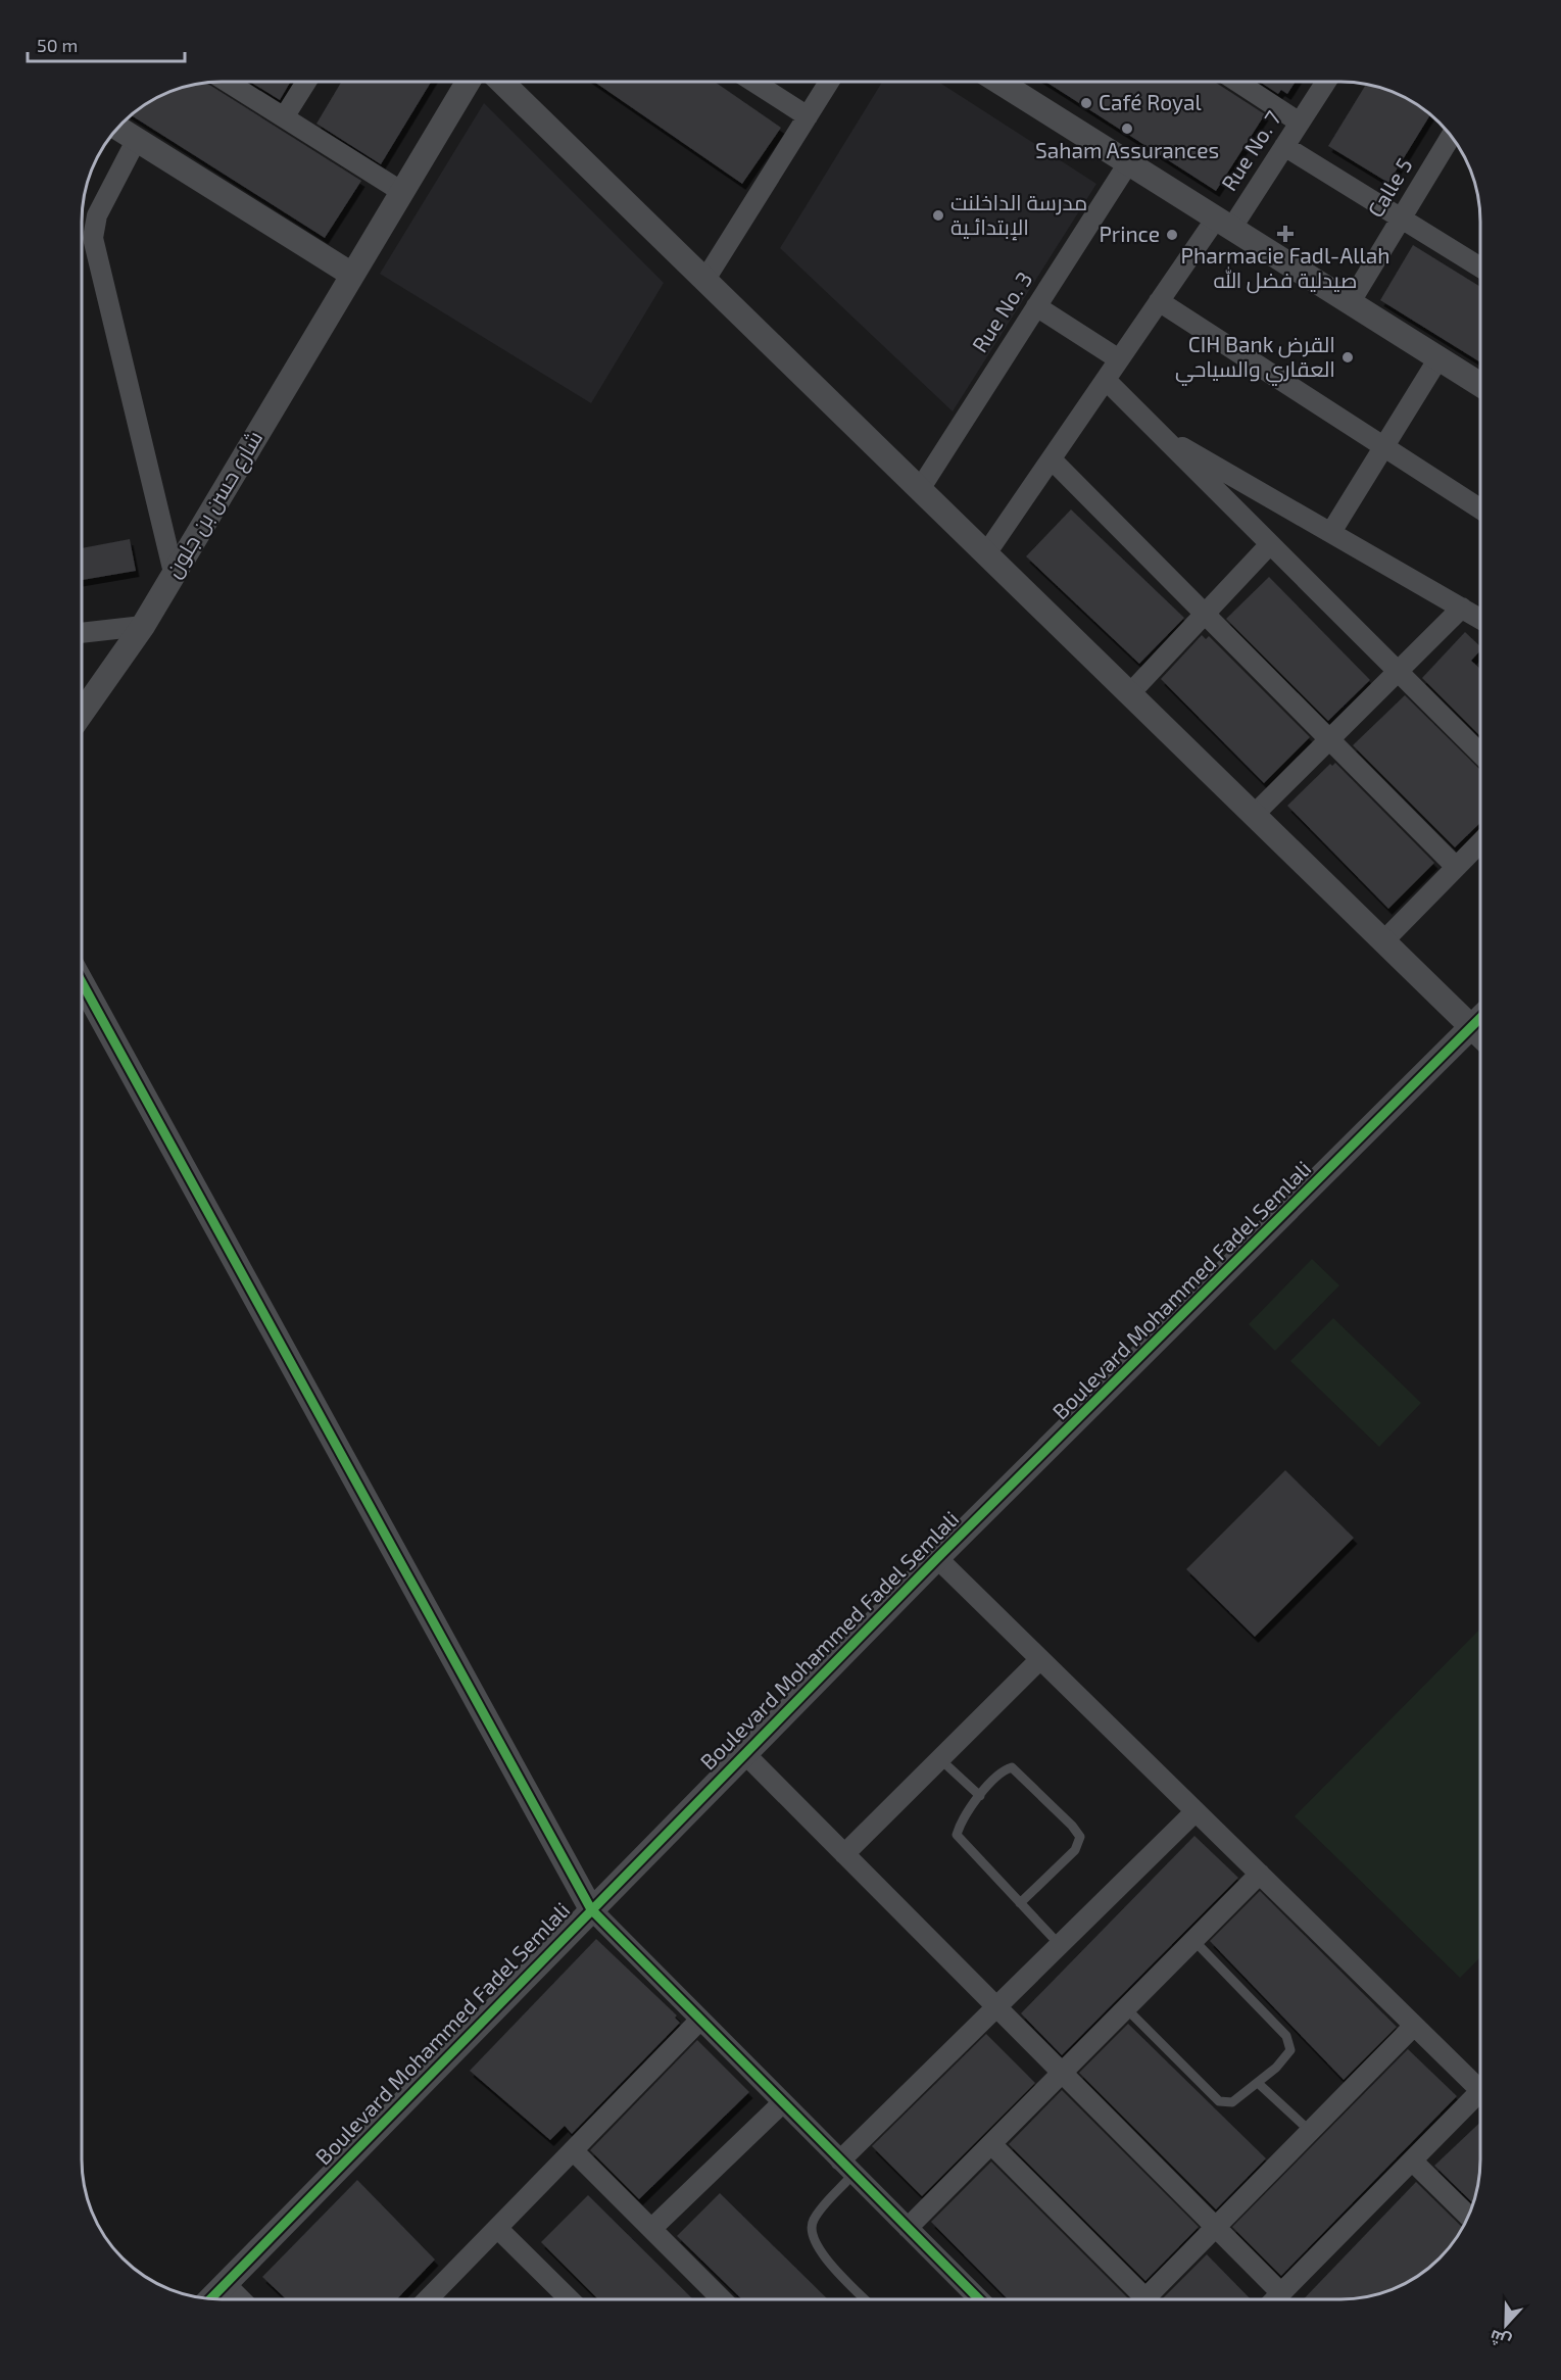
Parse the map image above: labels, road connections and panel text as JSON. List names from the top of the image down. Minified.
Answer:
{"streets":{"street":["Rue No. 7","Calle 5","Rue No. 3","شارع حسن بن جلون","Boulevard Mohammed Fadel Semlali"]},"places":{"other":["Café Royal","Saham Assurances","مدرسة الداخلنت الإبتدائـية","Prince","CIH Bank القرض العقاري والسياحي"],"health":["Pharmacie Fadl-Allah صيدلية فضل الله"]},"scale_bar":"50 m","north":"bottom"}
